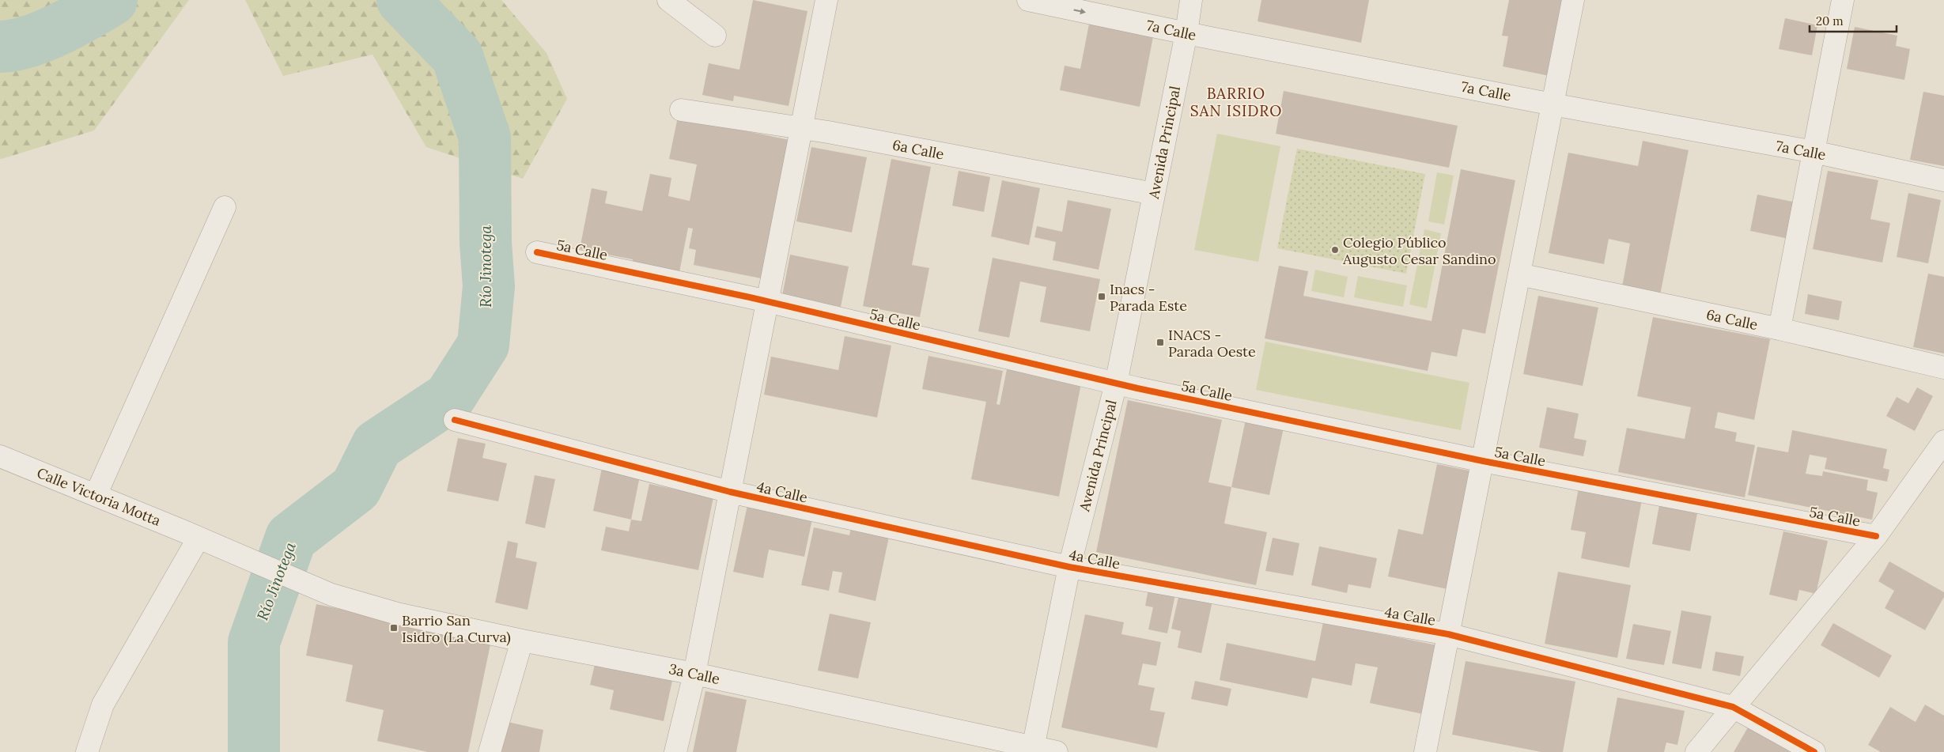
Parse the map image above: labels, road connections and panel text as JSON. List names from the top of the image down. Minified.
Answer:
{"streets":{"street":["7a Calle","Avenida Principal","6a Calle","5a Calle","4a Calle","Calle Victoria Motta","3a Calle"]},"crossings":[["7a Calle","Avenida Principal"],["Avenida Principal","6a Calle"],["Avenida Principal","5a Calle"],["Avenida Principal","4a Calle"],["Avenida Principal","3a Calle"],["Calle Victoria Motta","3a Calle"]],"districts":["BARRIO SAN ISIDRO"],"water":["Río Jinotega"],"places":{"other":["Colegio Público Augusto Cesar Sandino"],"transit":["Inacs - Parada Este","INACS - Parada Oeste","Barrio San Isidro (La Curva)"]},"scale_bar":"20 m"}
